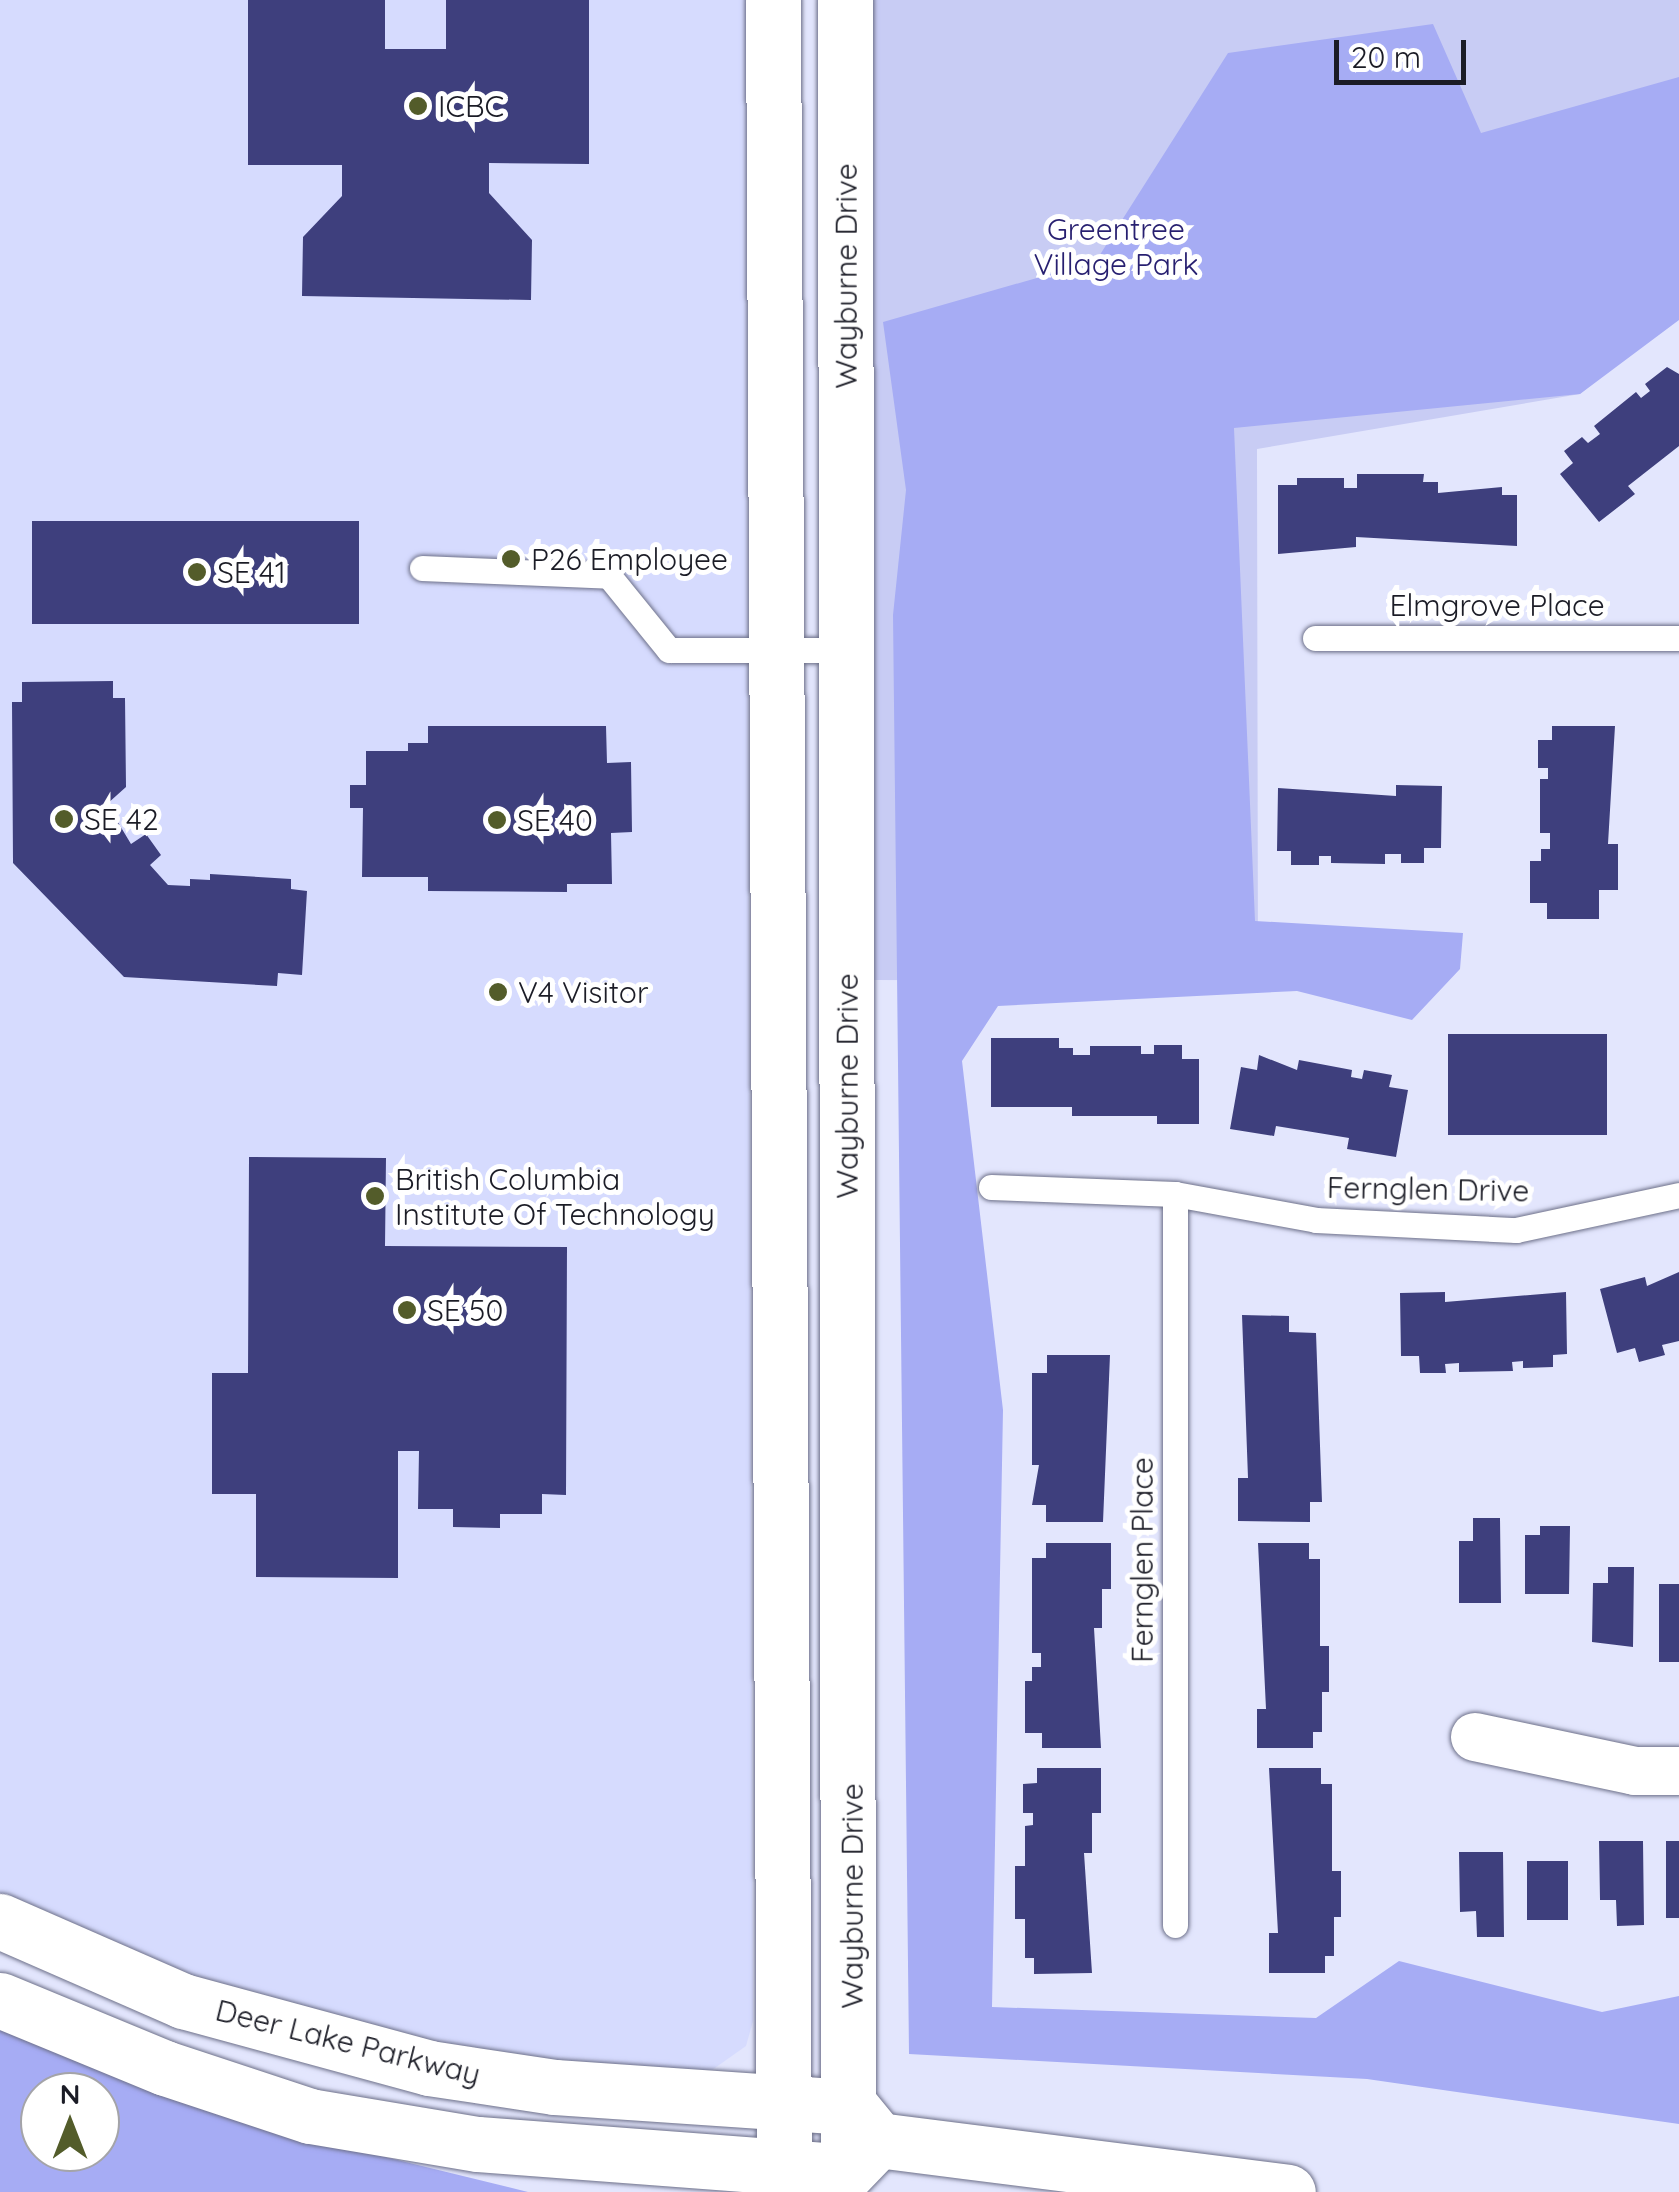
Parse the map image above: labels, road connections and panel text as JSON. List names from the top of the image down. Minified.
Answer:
{"streets":{"street":["Wayburne Drive","Deer Lake Parkway"],"lane":["Elmgrove Place","Fernglen Drive","Fernglen Place"]},"crossings":[["Wayburne Drive","Deer Lake Parkway"],["Fernglen Drive","Fernglen Place"]],"parks":["Greentree Village Park"],"places":["ICBC","P26 Employee","SE 41","SE 42","SE 40","V4 Visitor","British Columbia Institute Of Technology","SE 50"],"scale_bar":"20 m","north":"top"}
